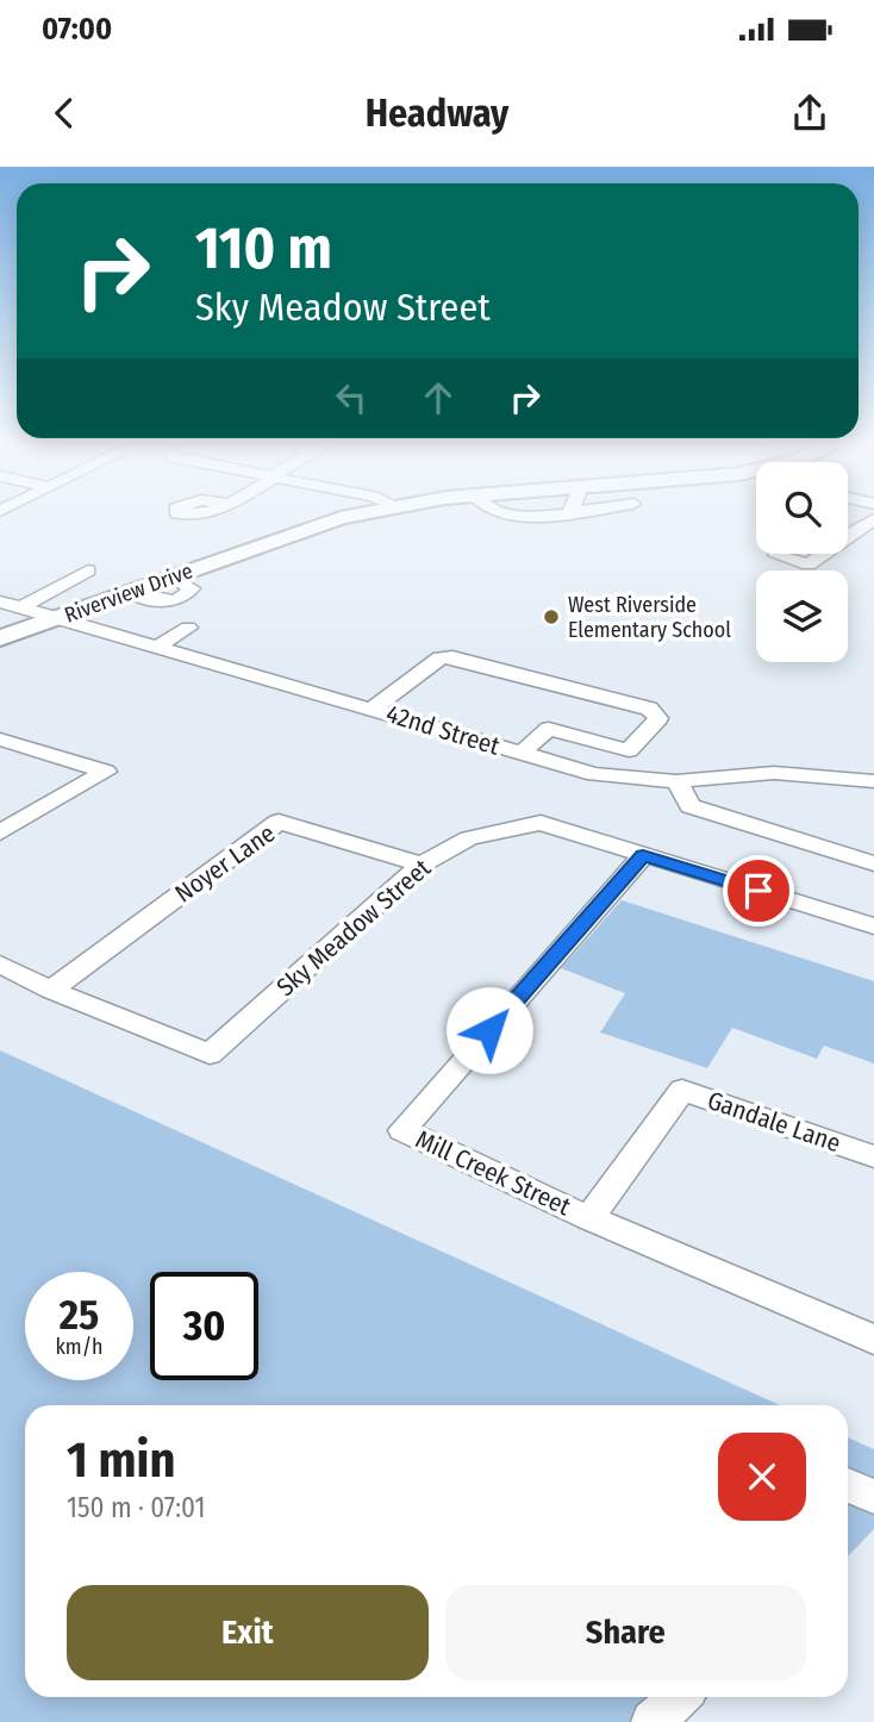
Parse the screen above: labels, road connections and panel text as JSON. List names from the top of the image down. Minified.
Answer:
{"streets":{"main road":["Riverview Drive"],"street":["42nd Street","Noyer Lane","Sky Meadow Street","Gandale Lane","Mill Creek Street"]},"crossings":[["Riverview Drive","42nd Street"],["Noyer Lane","Sky Meadow Street"],["Sky Meadow Street","Mill Creek Street"],["Gandale Lane","Mill Creek Street"]],"places":["West Riverside Elementary School"],"page":{"status":"07:00","header":"Headway","turn":["110 m","Sky Meadow Street"],"speed":"25 km/h","limit":"30","heading":["1 min","150 m · 07:01"],"buttons":["Exit","Share"]}}
